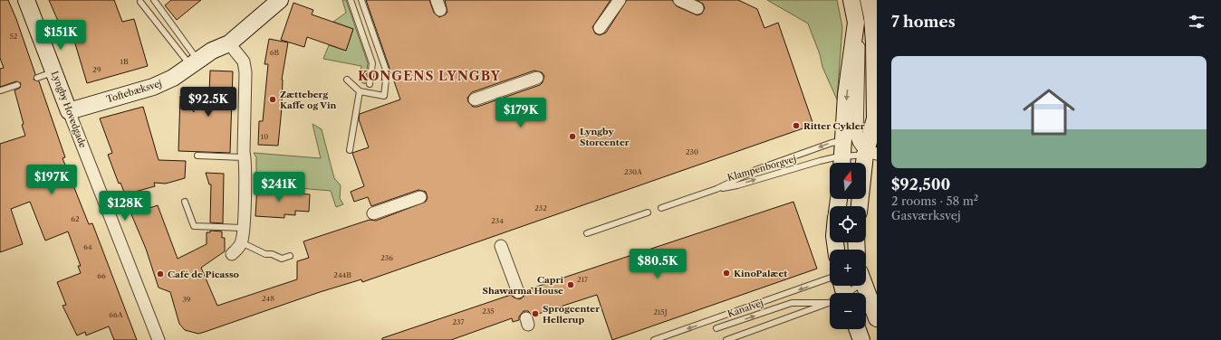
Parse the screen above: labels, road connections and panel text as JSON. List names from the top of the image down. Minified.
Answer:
{"streets":{"street":["Toftebæksvej","Lyngby Hovedgade"],"lane":["Klampenborgvej","Kanalvej"]},"crossings":[["Toftebæksvej","Lyngby Hovedgade"]],"districts":["KONGENS LYNGBY"],"places":["Zætteberg Kaffe og Vin","Ritter Cykler","Lyngby Storcenter","KinoPalæet","Café de Picasso","Capri Shawarma House","Sprogcenter Hellerup"],"house_numbers":["52","6B","1B","29","10","230","230A","232","62","234","64","236","244B","66","217","248","39","235","215J","66A","237"],"north":"top","page":{"heading":"7 homes","price":["$151K","$92.5K","$179K","$197K","$241K","$128K","$80.5K"],"list":[{"name":"$92,500","note":"2 rooms · 58 m² · Gasværksvej"}],"map_buttons":["+","−"]}}
